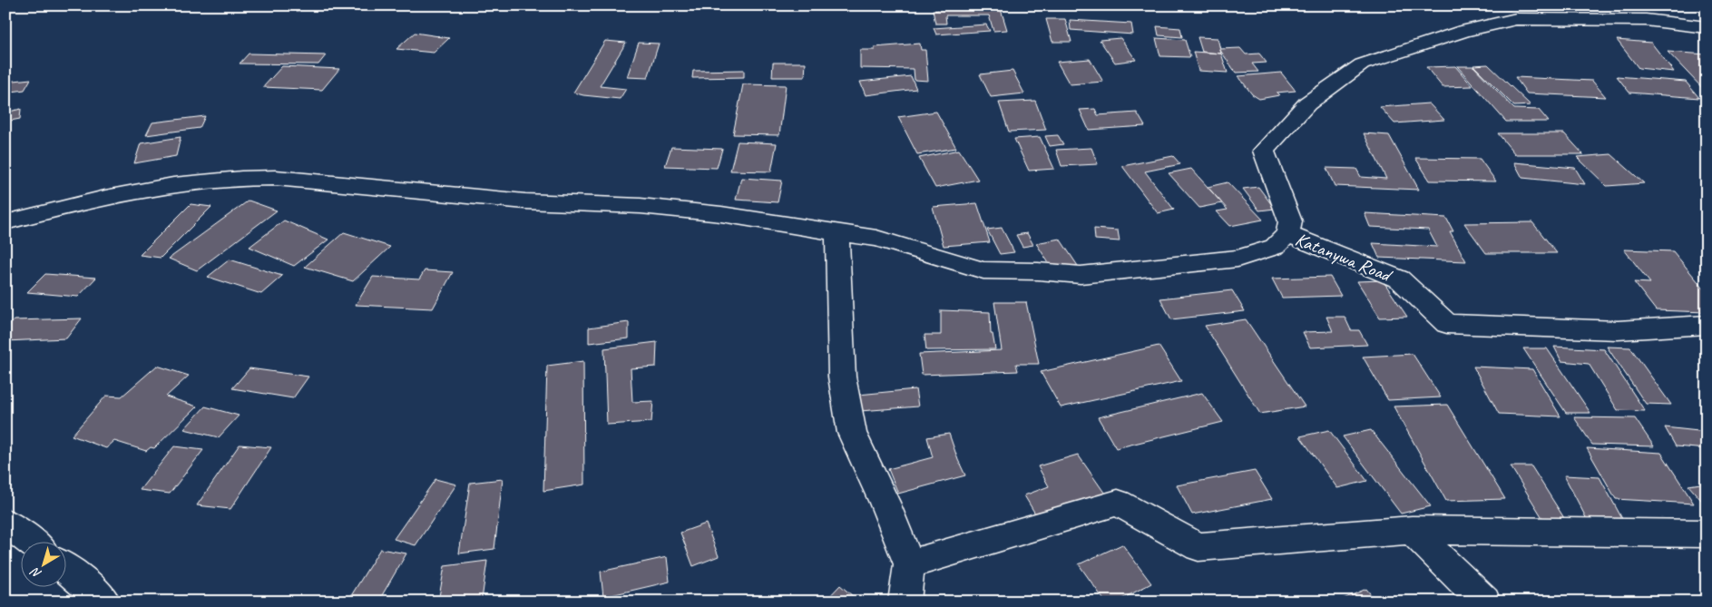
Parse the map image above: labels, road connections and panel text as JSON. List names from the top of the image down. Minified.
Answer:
{"streets":{"street":["Katanywa Road"]},"north":"bottom left"}
